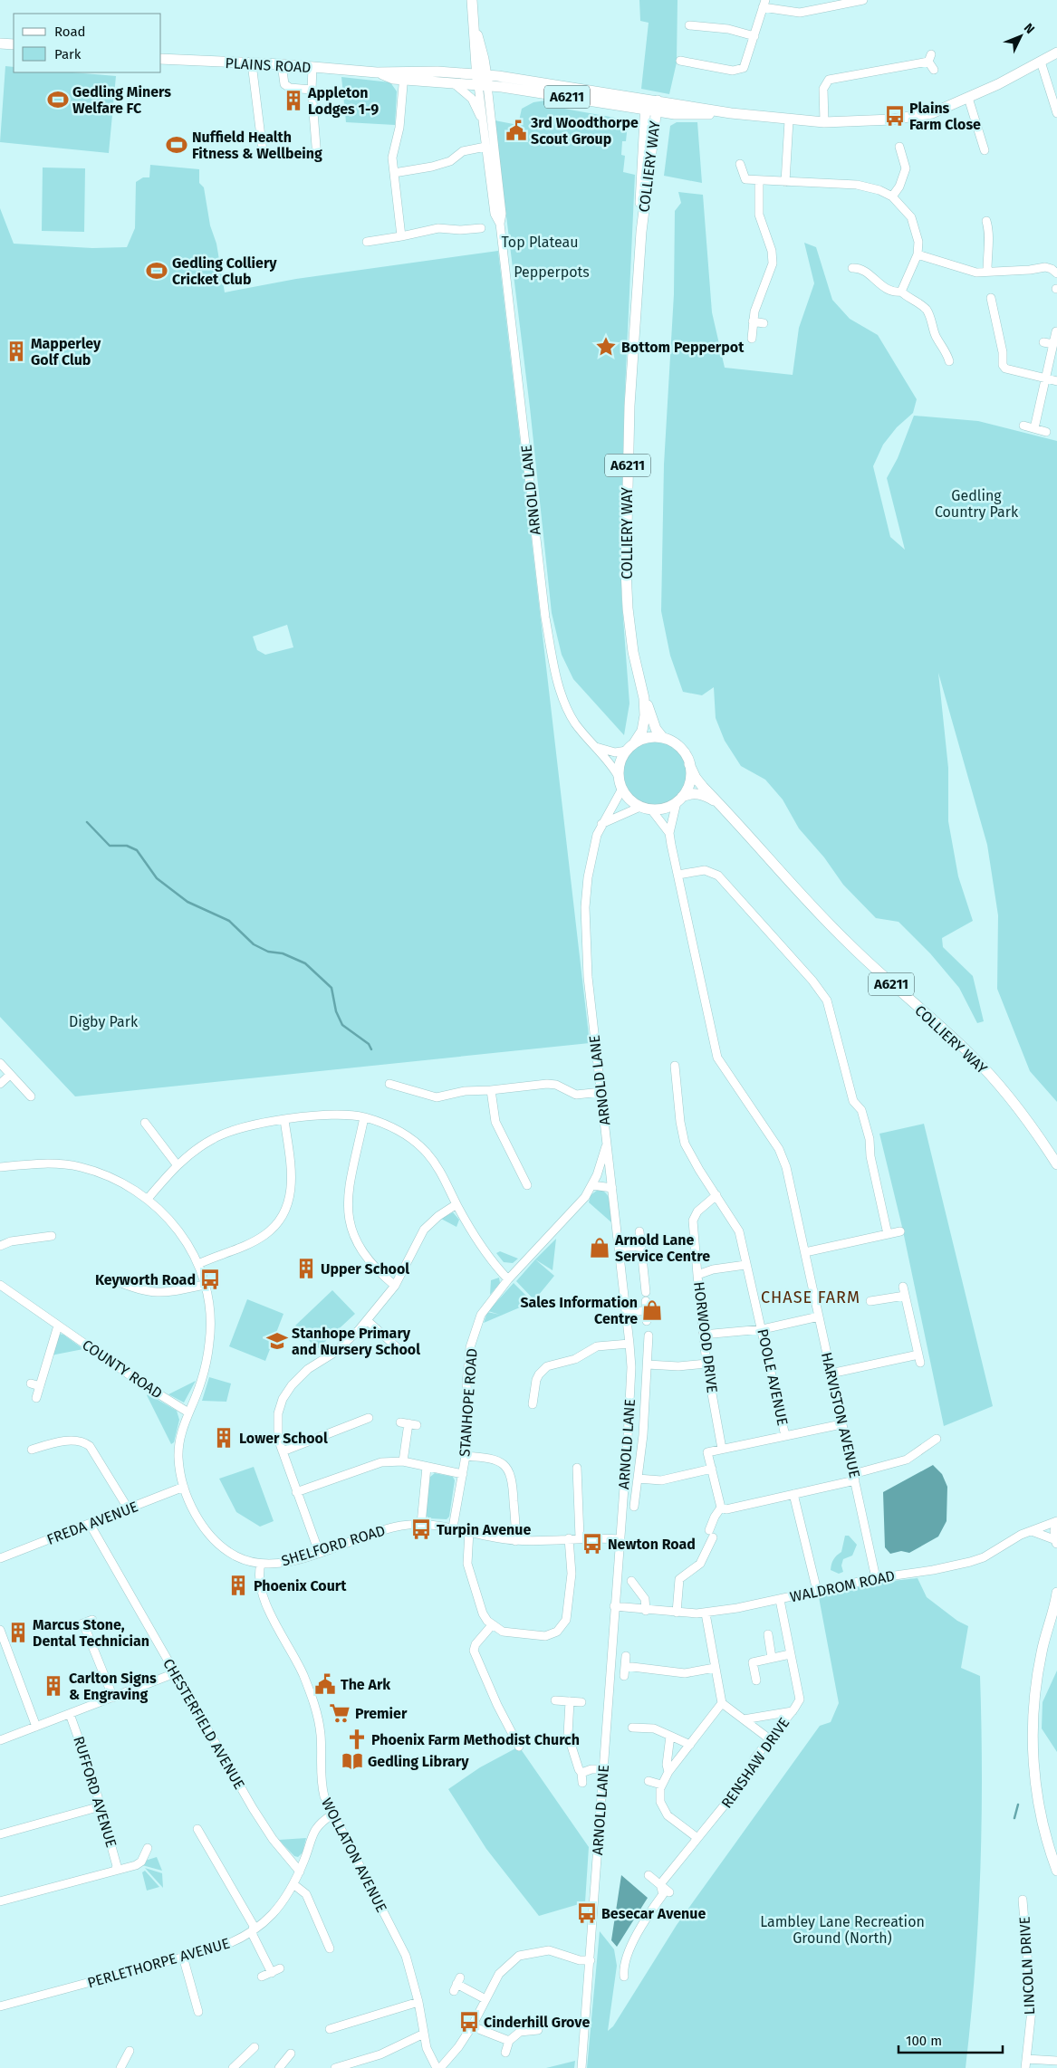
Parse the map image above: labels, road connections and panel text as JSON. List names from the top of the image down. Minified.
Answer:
{"streets":{"main road":["PLAINS ROAD","A6211","COLLIERY WAY"],"street":["ARNOLD LANE","HORWOOD DRIVE","COUNTY ROAD","POOLE AVENUE","STANHOPE ROAD","HARVISTON AVENUE","FREDA AVENUE","SHELFORD ROAD","WALDROM ROAD","CHESTERFIELD AVENUE","RENSHAW DRIVE","RUFFORD AVENUE","WOLLATON AVENUE","PERLETHORPE AVENUE","LINCOLN DRIVE"]},"crossings":[["PLAINS ROAD","A6211"],["PLAINS ROAD","ARNOLD LANE"],["A6211","COLLIERY WAY"],["A6211","ARNOLD LANE"],["COLLIERY WAY","ARNOLD LANE"],["ARNOLD LANE","STANHOPE ROAD"],["ARNOLD LANE","SHELFORD ROAD"],["ARNOLD LANE","WALDROM ROAD"],["HORWOOD DRIVE","POOLE AVENUE"],["COUNTY ROAD","SHELFORD ROAD"],["STANHOPE ROAD","SHELFORD ROAD"],["HARVISTON AVENUE","WALDROM ROAD"],["FREDA AVENUE","SHELFORD ROAD"],["FREDA AVENUE","CHESTERFIELD AVENUE"],["SHELFORD ROAD","WOLLATON AVENUE"],["WALDROM ROAD","RENSHAW DRIVE"],["CHESTERFIELD AVENUE","PERLETHORPE AVENUE"],["WOLLATON AVENUE","PERLETHORPE AVENUE"]],"districts":["CHASE FARM"],"parks":["Top Plateau","Pepperpots","Gedling Country Park","Digby Park","Lambley Lane Recreation Ground (North)"],"places":{"sports":["Gedling Miners Welfare FC","Nuffield Health Fitness & Wellbeing","Gedling Colliery Cricket Club"],"building":["Appleton Lodges 1-9","Mapperley Golf Club","Upper School","Lower School","Phoenix Court","Marcus Stone, Dental Technician","Carlton Signs & Engraving"],"bus stop":["Plains Farm Close","Keyworth Road","Turpin Avenue","Newton Road","Besecar Avenue","Cinderhill Grove"],"public building":["3rd Woodthorpe Scout Group","The Ark"],"place":["Bottom Pepperpot"],"shop":["Arnold Lane Service Centre","Sales Information Centre"],"school or university":["Stanhope Primary and Nursery School"],"supermarket":["Premier"],"church":["Phoenix Farm Methodist Church"],"library":["Gedling Library"]},"legend":["Road","Park"],"scale_bar":"100 m","north":"top right"}
